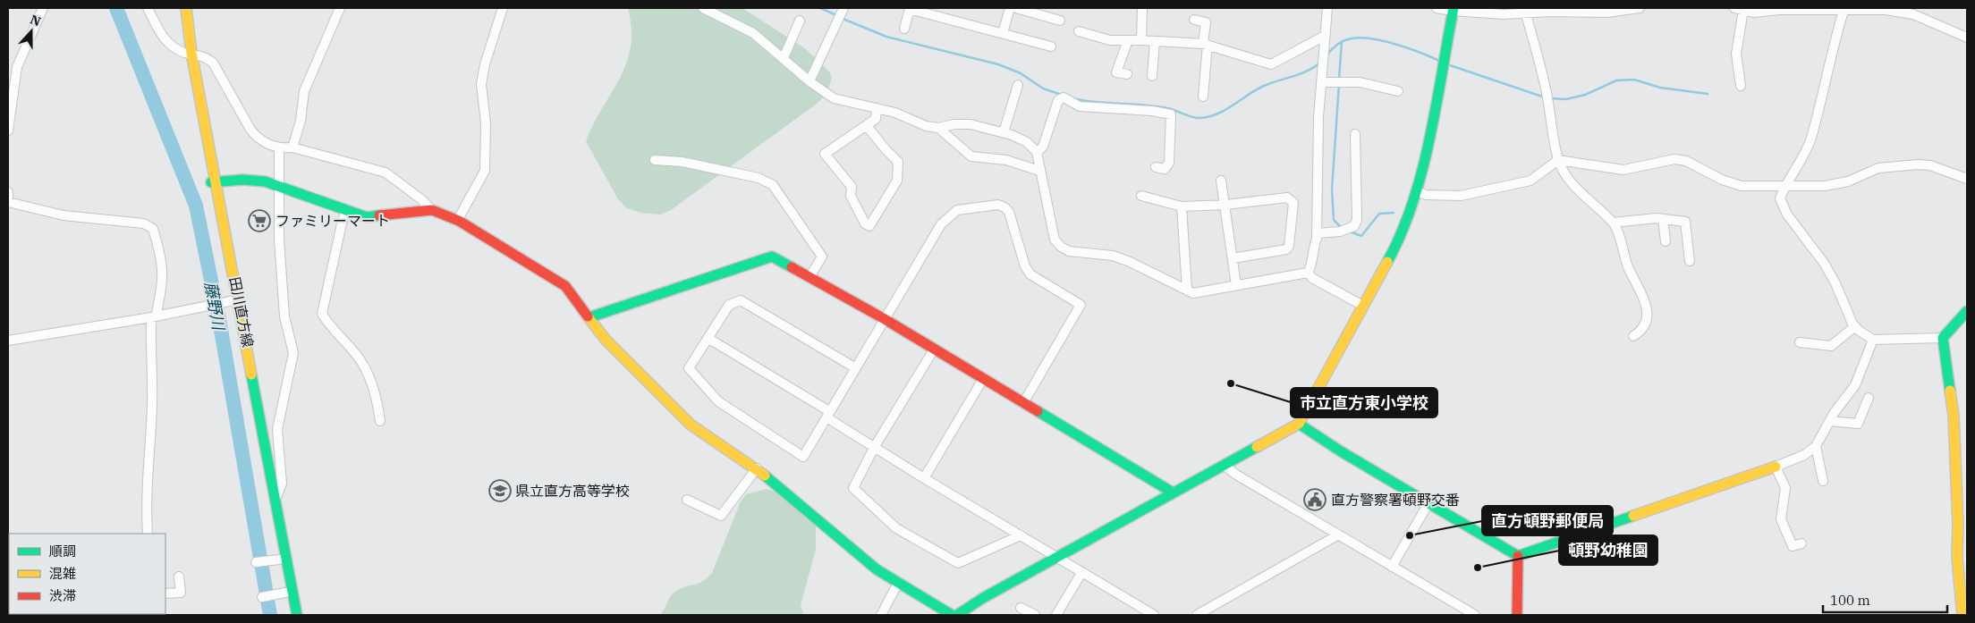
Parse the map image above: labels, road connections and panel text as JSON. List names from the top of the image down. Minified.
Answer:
{"streets":{"street":["田川直方線"]},"water":["藤野川"],"places":{"supermarket":["ファミリーマート"],"other":["市立直方東小学校","直方頓野郵便局","頓野幼稚園"],"school or university":["県立直方高等学校"],"public building":["直方警察署頓野交番"]},"legend":["順調","混雑","渋滞"],"scale_bar":"100 m","north":"top"}
